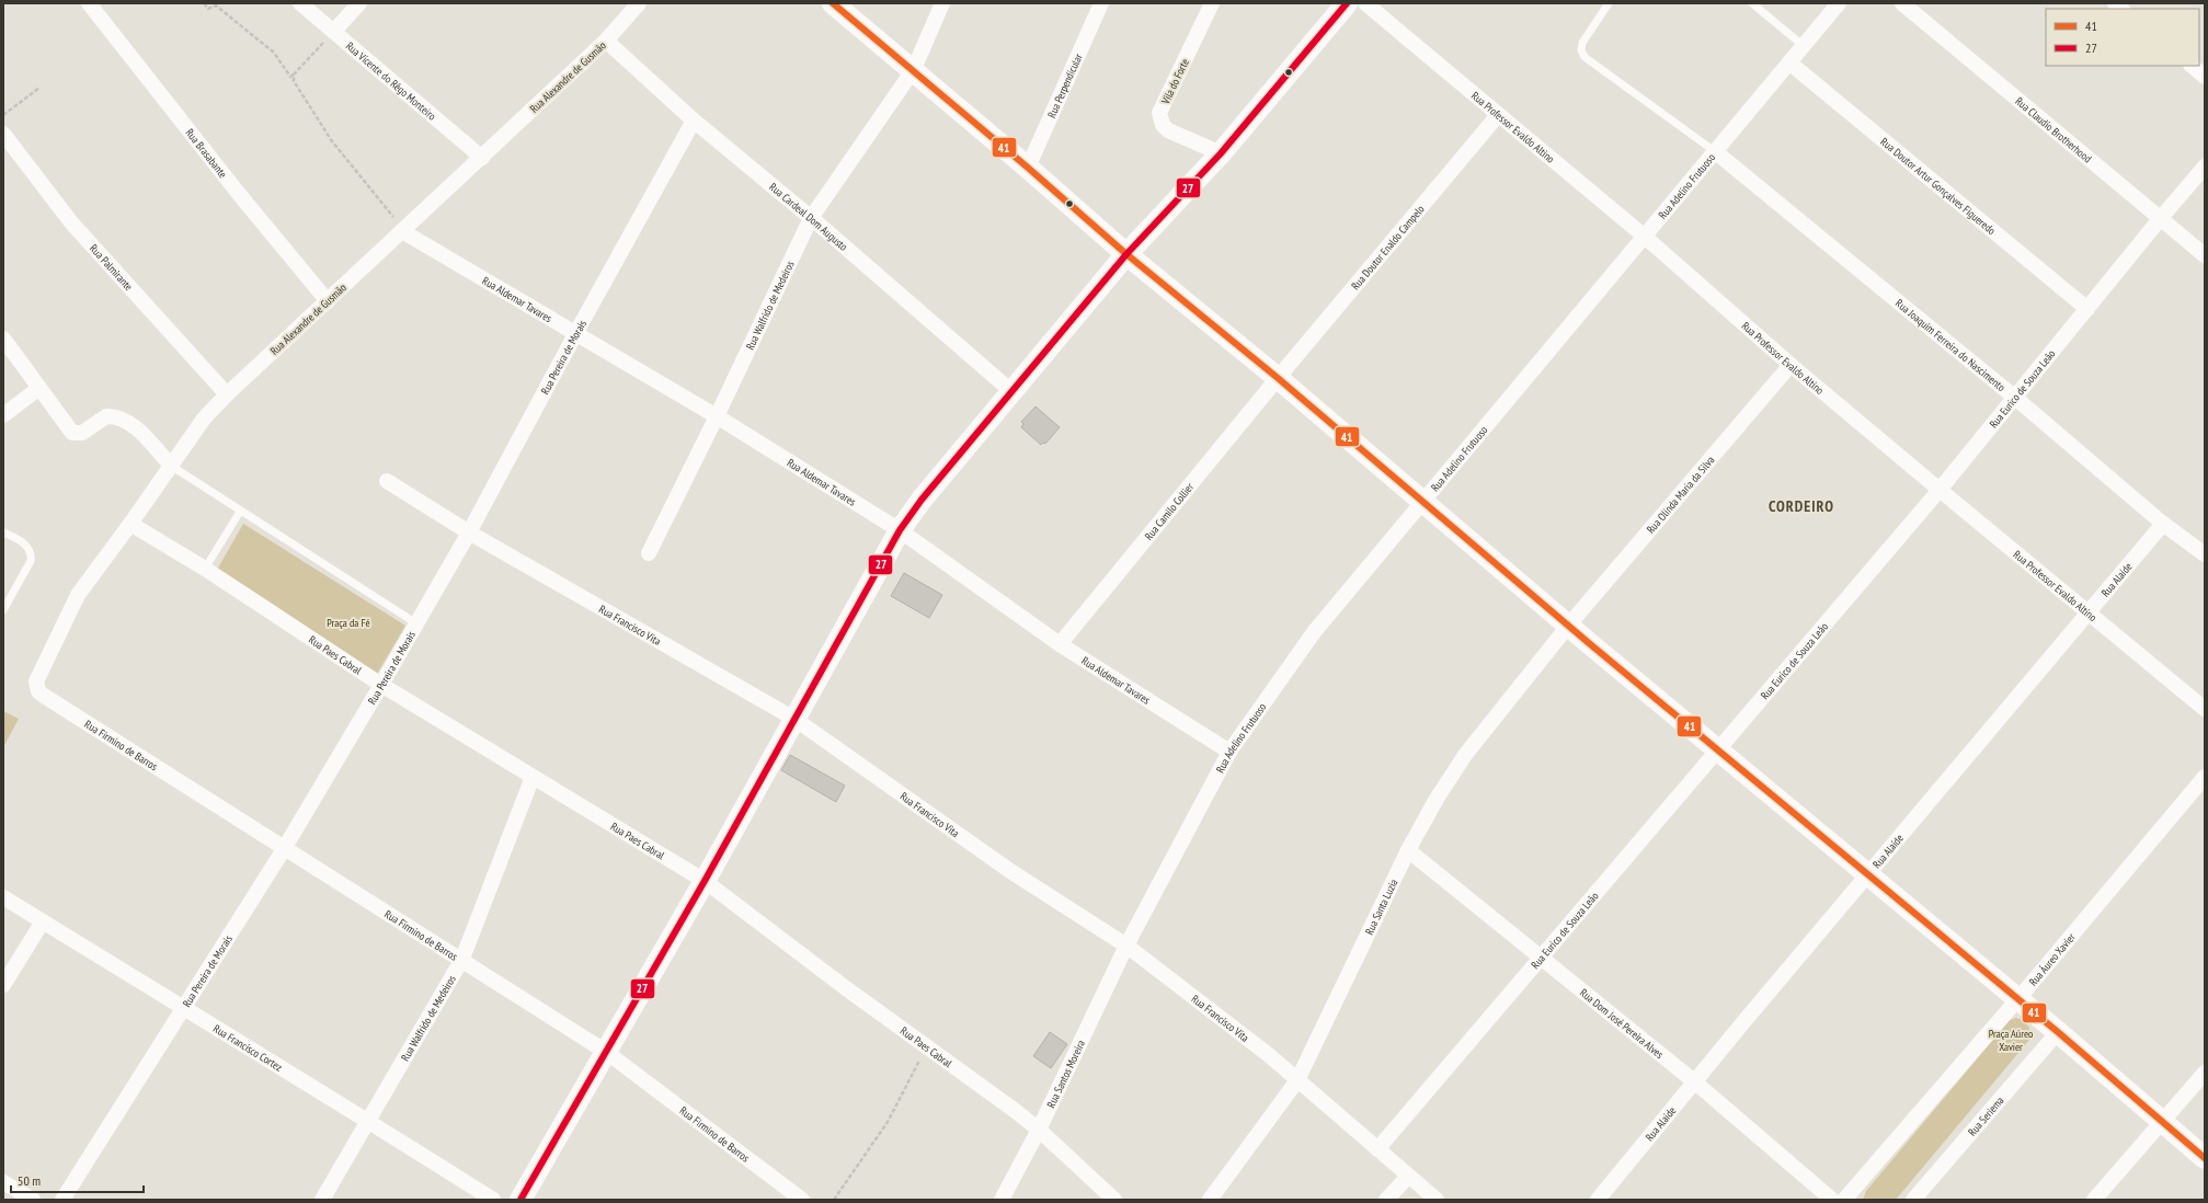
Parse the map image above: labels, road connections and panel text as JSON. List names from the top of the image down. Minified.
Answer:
{"streets":{"street":["Rua Alexandre de Gusmão","Rua Vicente do Rêgo Monteiro","Vila do Forte","Rua Perpendicular","Rua Professor Evaldo Altino","Rua Claudio Brotherhood","Rua Brasabante","Rua Adelino Frutuoso","Rua Doutor Artur Gonçalves Figueredo","Rua Cardeal Dom Augusto","Rua Doutor Enaldo Campelo","Rua Palmirante","Rua Aldemar Tavares","Rua Walfrido de Medeiros","Rua Joaquim Ferreira do Nascimento","Rua Pereira de Morais","Rua Eurico de Souza Leão","Rua Olinda Maria da Silva","Rua Camilo Collier","Rua Alaíde","Rua Francisco Vita","Rua Paes Cabral","Rua Firmino de Barros","Rua Santa Luzia","Rua Áureo Xavier","Rua Dom José Pereira Alves","Rua Francisco Cortez","Rua Santos Moreira","Rua Seriema"]},"crossings":[["Rua Alexandre de Gusmão","Rua Vicente do Rêgo Monteiro"],["Rua Alexandre de Gusmão","Rua Brasabante"],["Rua Alexandre de Gusmão","Rua Cardeal Dom Augusto"],["Rua Alexandre de Gusmão","Rua Palmirante"],["Rua Alexandre de Gusmão","Rua Aldemar Tavares"],["Rua Alexandre de Gusmão","Rua Paes Cabral"],["Rua Alexandre de Gusmão","Rua Firmino de Barros"],["Rua Professor Evaldo Altino","Rua Adelino Frutuoso"],["Rua Professor Evaldo Altino","Rua Doutor Enaldo Campelo"],["Rua Professor Evaldo Altino","Rua Eurico de Souza Leão"],["Rua Professor Evaldo Altino","Rua Olinda Maria da Silva"],["Rua Professor Evaldo Altino","Rua Alaíde"],["Rua Claudio Brotherhood","Rua Eurico de Souza Leão"],["Rua Adelino Frutuoso","Rua Doutor Artur Gonçalves Figueredo"],["Rua Adelino Frutuoso","Rua Aldemar Tavares"],["Rua Adelino Frutuoso","Rua Joaquim Ferreira do Nascimento"],["Rua Adelino Frutuoso","Rua Francisco Vita"],["Rua Adelino Frutuoso","Rua Santos Moreira"],["Rua Doutor Artur Gonçalves Figueredo","Rua Eurico de Souza Leão"],["Rua Cardeal Dom Augusto","Rua Walfrido de Medeiros"],["Rua Cardeal Dom Augusto","Rua Pereira de Morais"],["Rua Doutor Enaldo Campelo","Rua Camilo Collier"],["Rua Aldemar Tavares","Rua Walfrido de Medeiros"],["Rua Aldemar Tavares","Rua Pereira de Morais"],["Rua Aldemar Tavares","Rua Camilo Collier"],["Rua Walfrido de Medeiros","Rua Paes Cabral"],["Rua Walfrido de Medeiros","Rua Firmino de Barros"],["Rua Walfrido de Medeiros","Rua Francisco Cortez"],["Rua Joaquim Ferreira do Nascimento","Rua Eurico de Souza Leão"],["Rua Joaquim Ferreira do Nascimento","Rua Alaíde"],["Rua Pereira de Morais","Rua Francisco Vita"],["Rua Pereira de Morais","Rua Paes Cabral"],["Rua Pereira de Morais","Rua Firmino de Barros"],["Rua Pereira de Morais","Rua Francisco Cortez"],["Rua Eurico de Souza Leão","Rua Francisco Vita"],["Rua Eurico de Souza Leão","Rua Dom José Pereira Alves"],["Rua Olinda Maria da Silva","Rua Santa Luzia"],["Rua Alaíde","Rua Dom José Pereira Alves"],["Rua Francisco Vita","Rua Santa Luzia"],["Rua Francisco Vita","Rua Santos Moreira"],["Rua Paes Cabral","Rua Santos Moreira"],["Rua Santa Luzia","Rua Dom José Pereira Alves"]],"districts":["CORDEIRO"],"parks":["Praça da Fé","Praça Aúreo Xavier"],"lines":["transit line 41","transit line 27"],"legend":["41","27"],"scale_bar":"50 m"}
